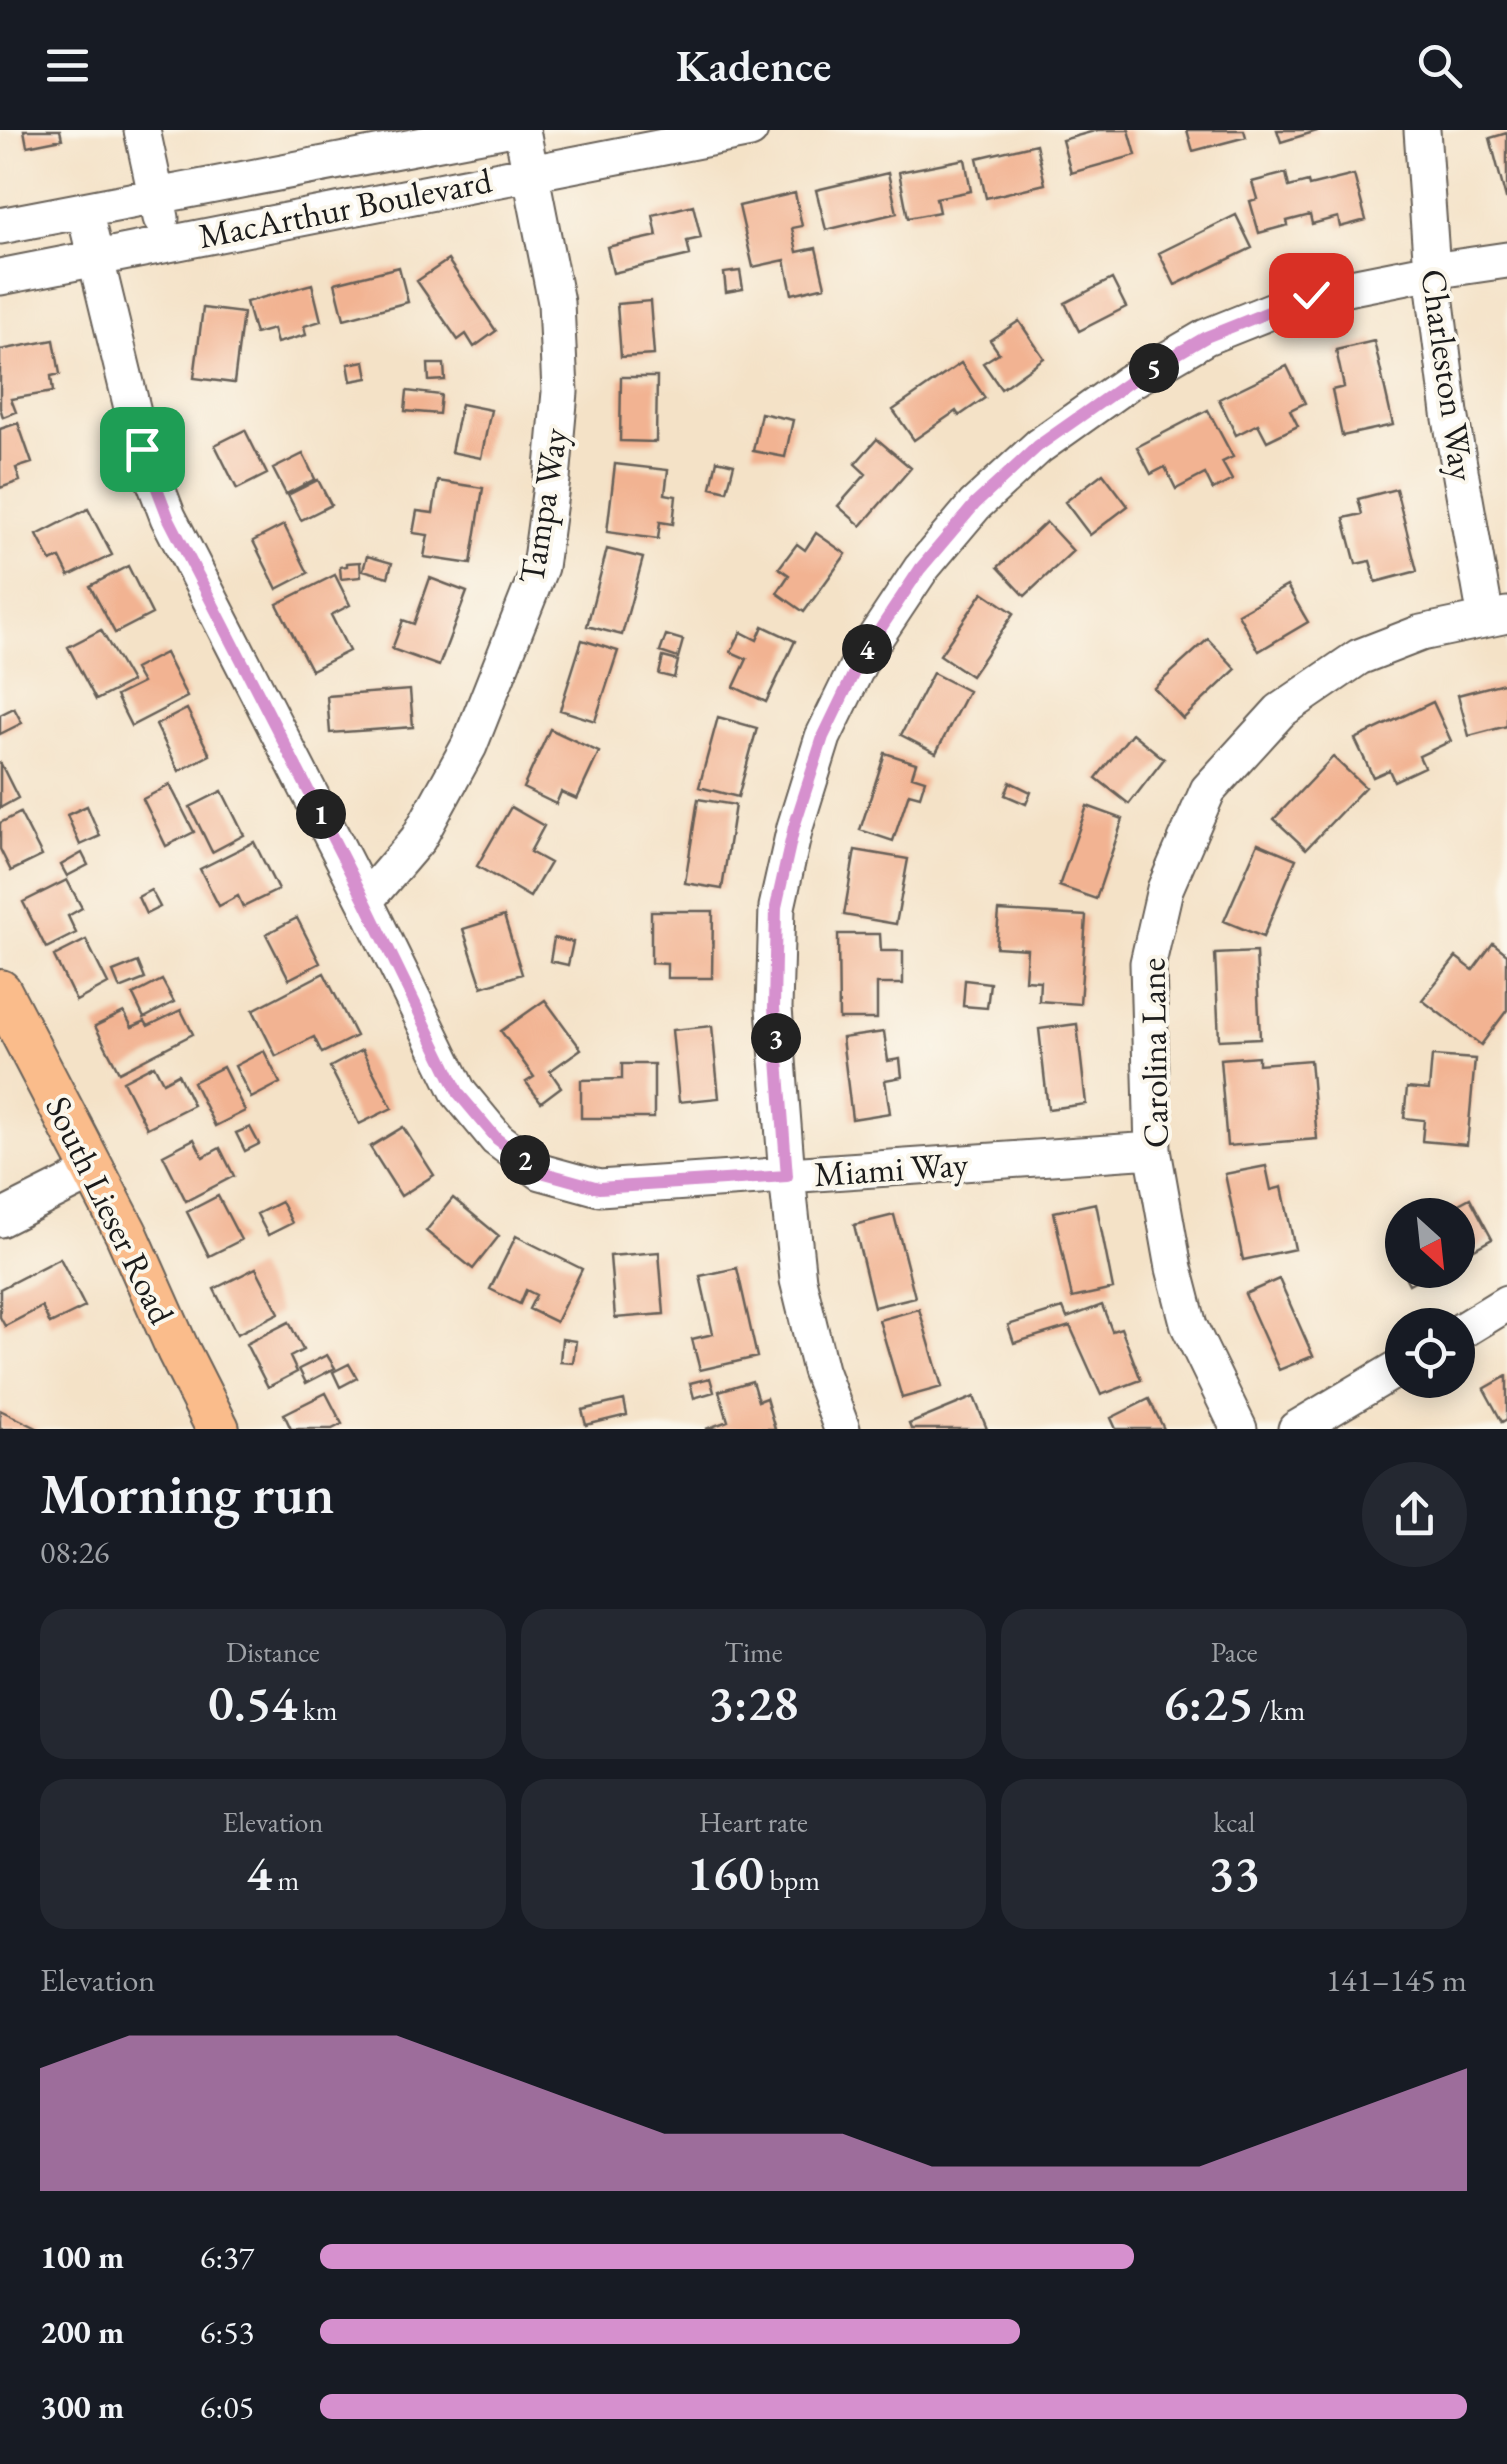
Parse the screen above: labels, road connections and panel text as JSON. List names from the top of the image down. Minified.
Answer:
{"streets":{"main road":["South Lieser Road"],"street":["MacArthur Boulevard","Charleston Way","Tampa Way","Carolina Lane","Miami Way"]},"crossings":[["MacArthur Boulevard","Tampa Way"],["MacArthur Boulevard","Miami Way"],["Charleston Way","Carolina Lane"],["Tampa Way","Miami Way"],["Carolina Lane","Miami Way"]],"north":"bottom right","page":{"header":"Kadence","pins":["5","4","1","3","2"],"heading":["Morning run","08:26"],"stats":[["Distance","0.54 km"],["Time","3:28"],["Pace","6:25 /km"],["Elevation","4 m"],["Heart rate","160 bpm"],["kcal","33"]],"chart":["Elevation","141–145 m"],"list":[{"name":"100 m","note":"6:37"},{"name":"200 m","note":"6:53"},{"name":"300 m","note":"6:05"}]}}
